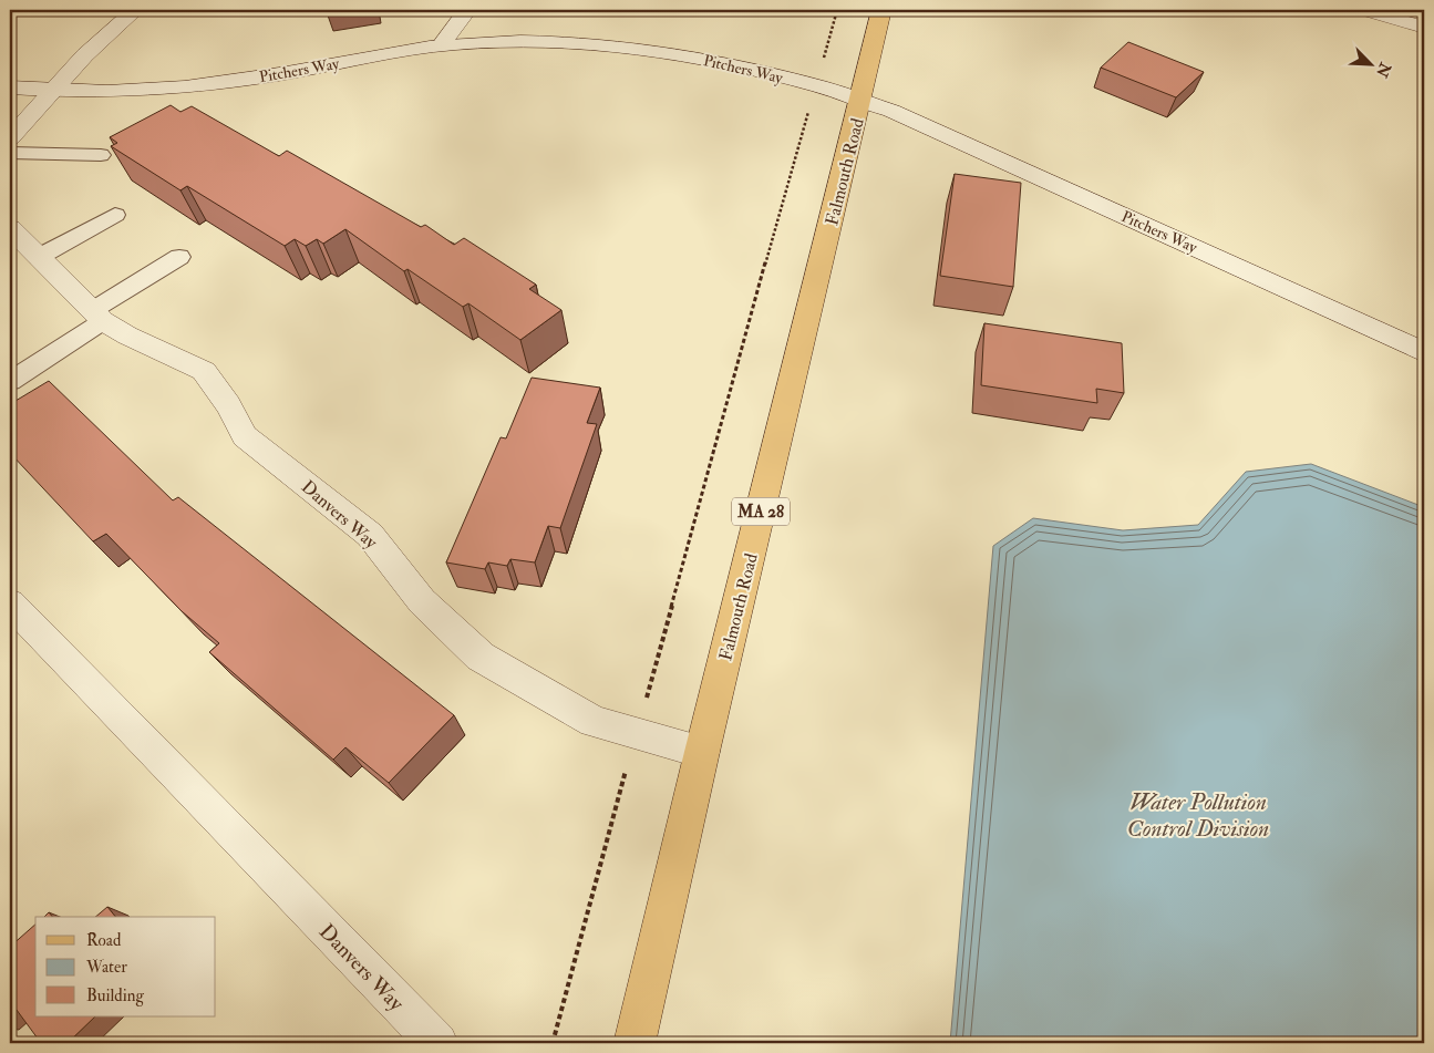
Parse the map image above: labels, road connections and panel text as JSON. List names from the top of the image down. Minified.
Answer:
{"streets":{"main road":["Falmouth Road","MA 28"],"street":["Pitchers Way","Danvers Way"]},"crossings":[["Pitchers Way","Falmouth Road"],["Falmouth Road","Danvers Way"]],"water":["Water Pollution Control Division"],"legend":["Road","Water","Building"],"north":"bottom right"}
